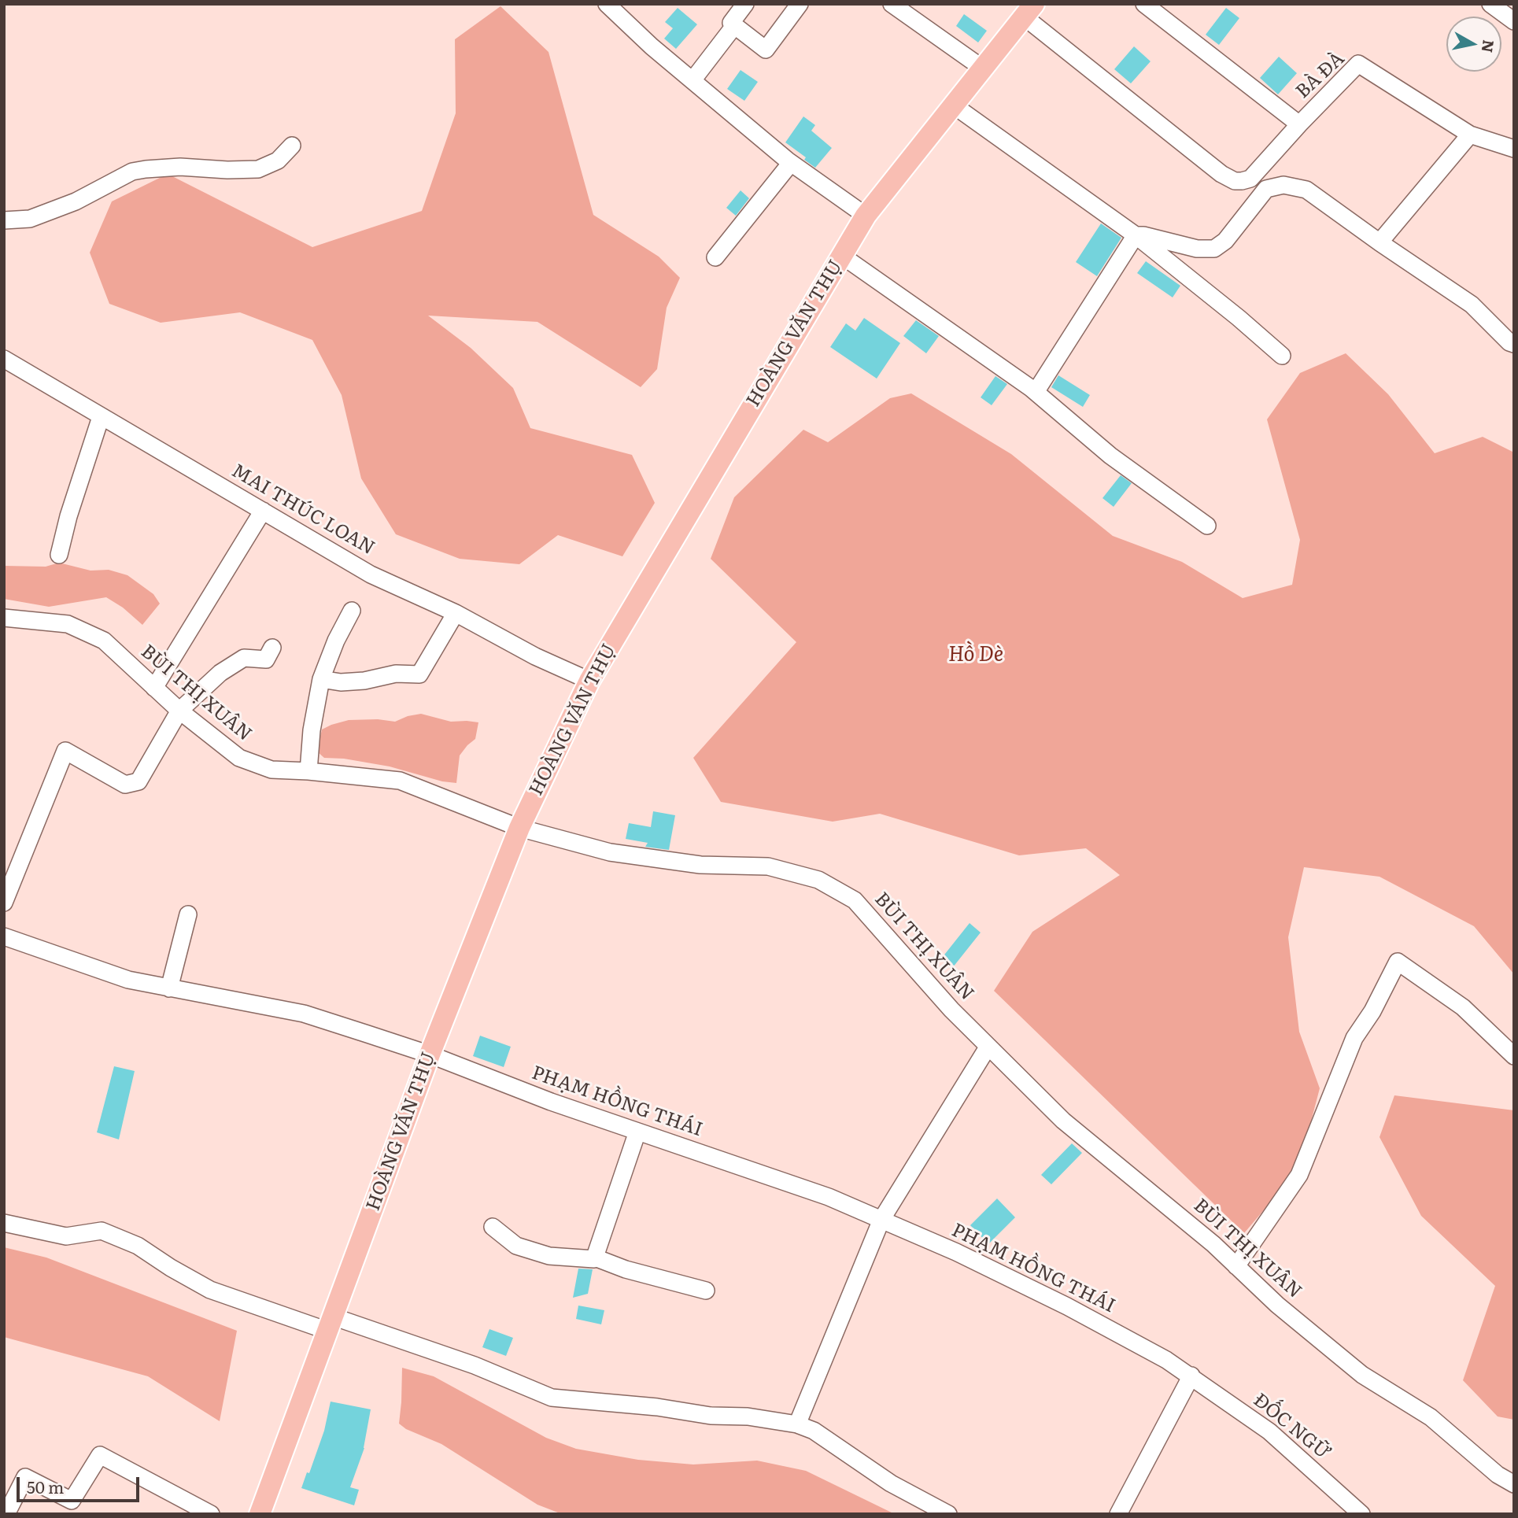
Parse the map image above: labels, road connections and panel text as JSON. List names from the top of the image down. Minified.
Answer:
{"streets":{"main road":["HOÀNG VĂN THỤ"],"street":["BÀ ĐÀ","MAI THÚC LOAN","BÙI THỊ XUÂN","PHẠM HỒNG THÁI","ĐỐC NGỮ"]},"crossings":[["HOÀNG VĂN THỤ","MAI THÚC LOAN"],["HOÀNG VĂN THỤ","BÙI THỊ XUÂN"],["HOÀNG VĂN THỤ","PHẠM HỒNG THÁI"],["PHẠM HỒNG THÁI","ĐỐC NGỮ"]],"water":["Hồ Dè"],"scale_bar":"50 m","north":"right"}
